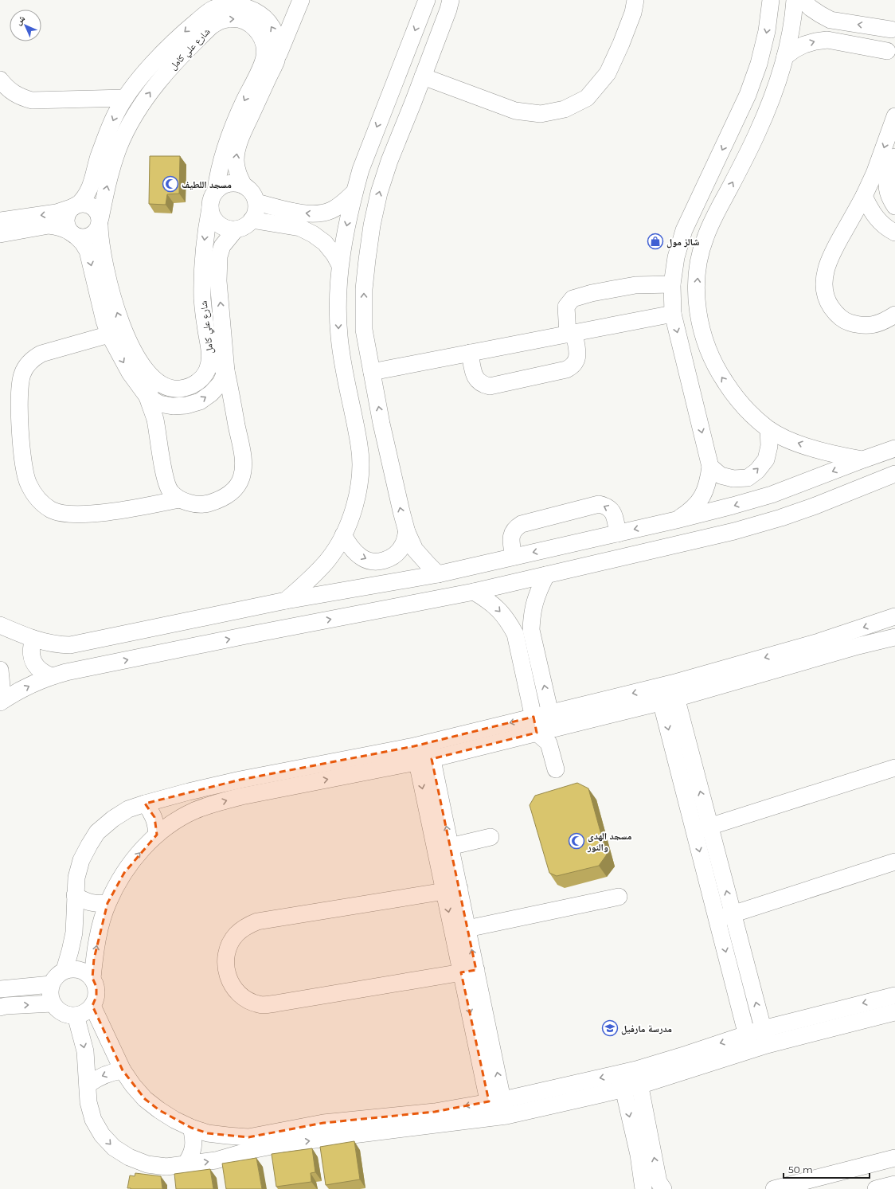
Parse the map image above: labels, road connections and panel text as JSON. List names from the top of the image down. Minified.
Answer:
{"streets":{"street":["شارع علي كامل"]},"places":{"mosque":["مسجد اللطيف","مسجد الهدى والنور"],"shop":["شالز مول"],"school or university":["مدرسة مارفيل"]},"scale_bar":"50 m","north":"top left"}
